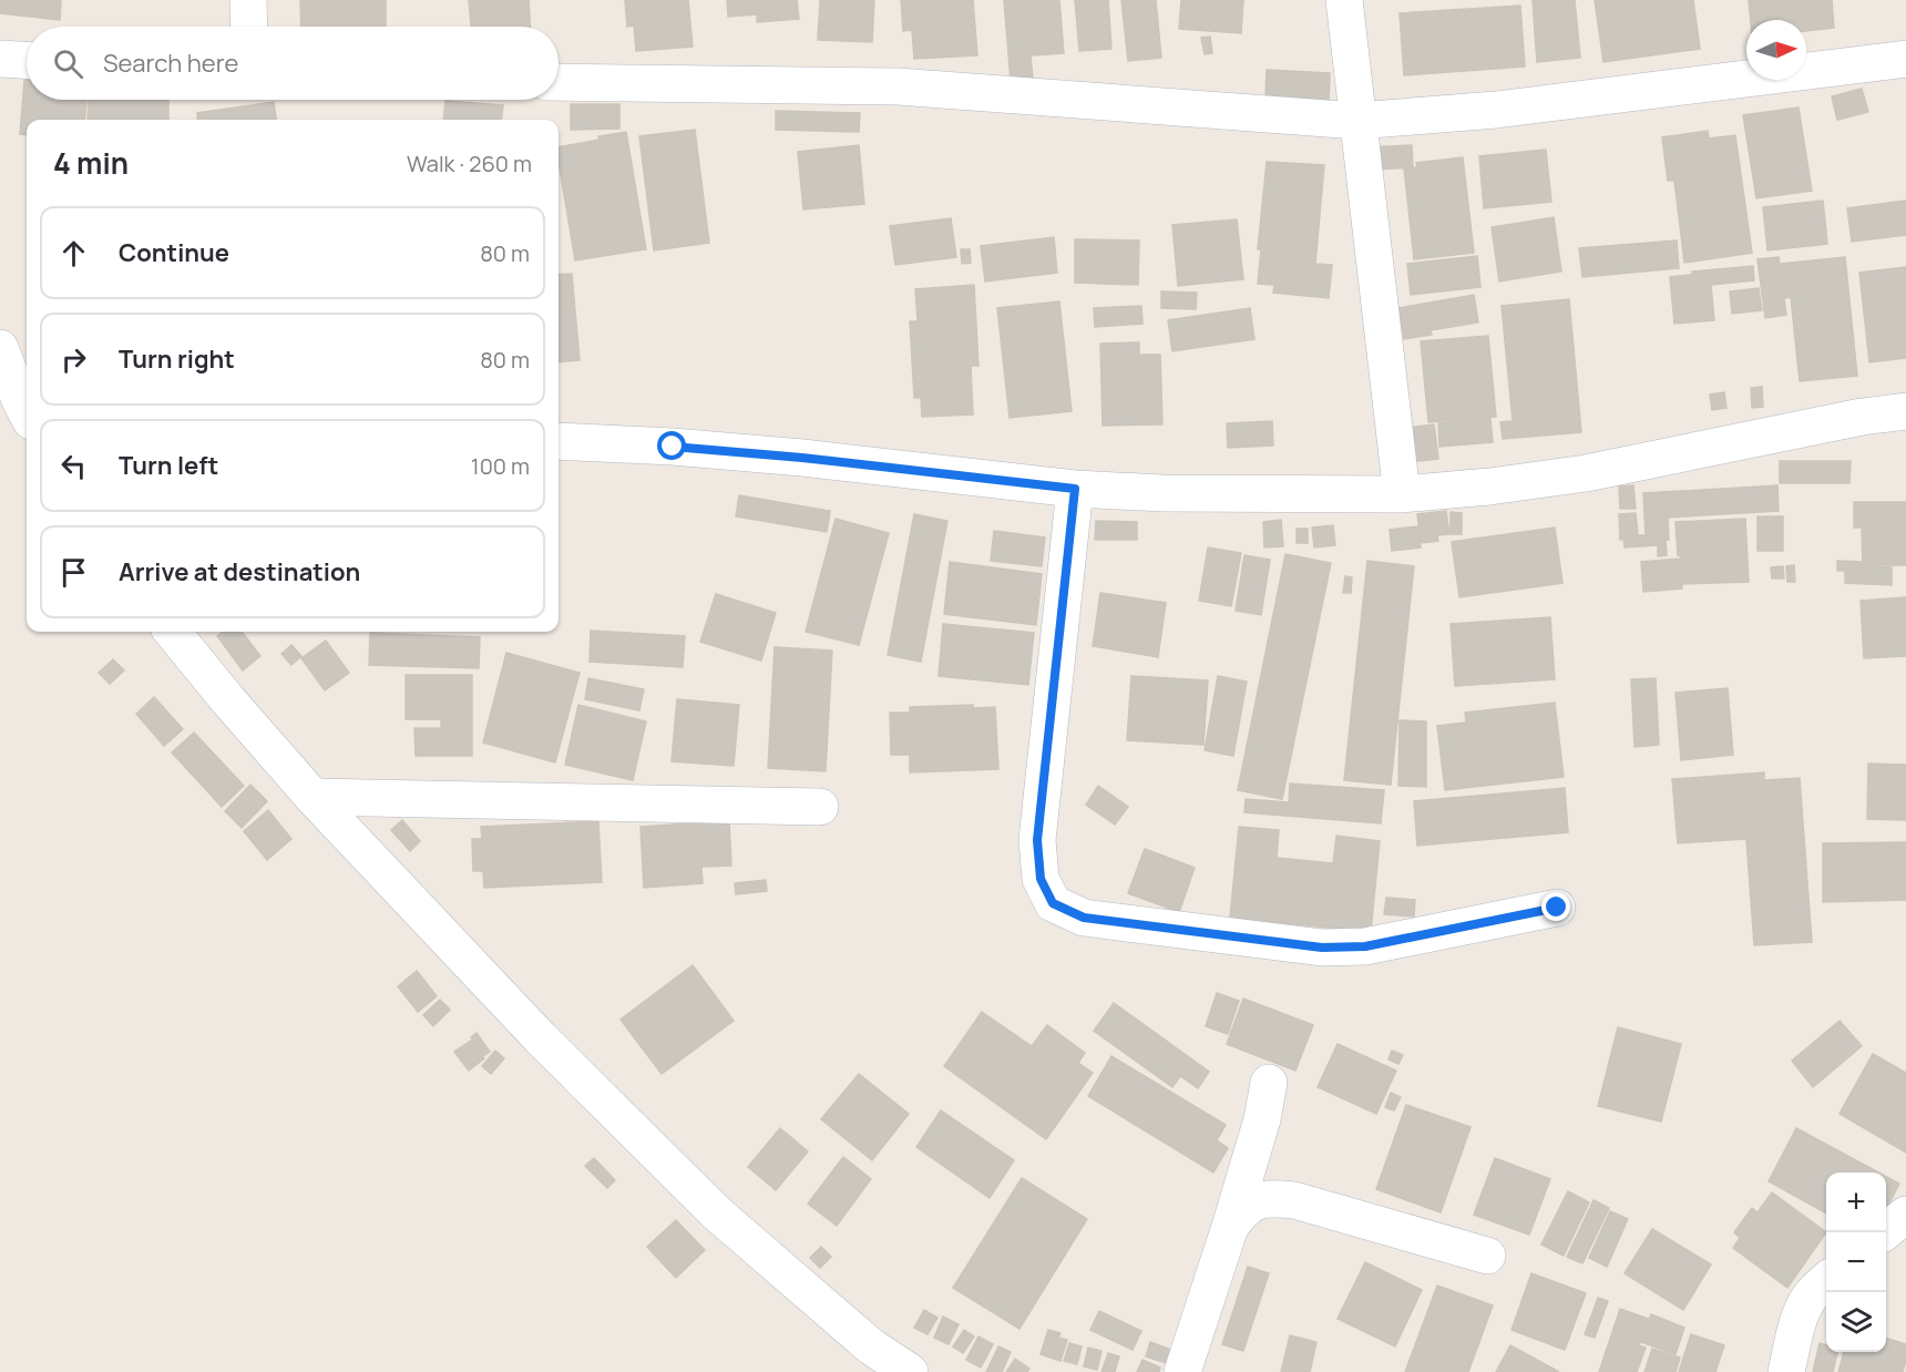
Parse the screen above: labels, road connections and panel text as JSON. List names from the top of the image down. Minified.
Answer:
{"north":"right","page":{"search":"Search here","heading":["4 min","Walk · 260 m"],"list":[["Continue","80 m"],["Turn right","80 m"],["Turn left","100 m"],"Arrive at destination"],"map_buttons":["+","−"]}}
